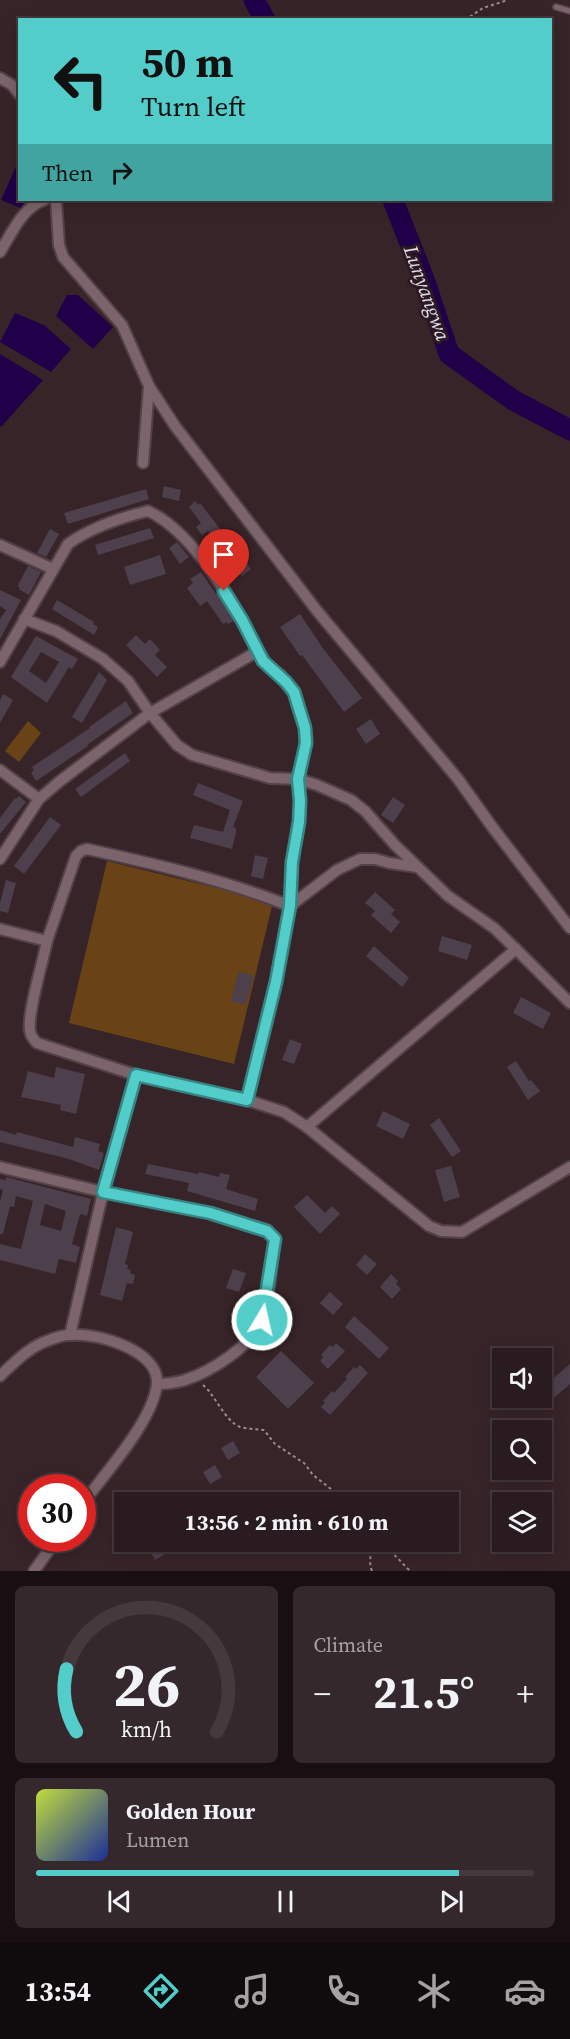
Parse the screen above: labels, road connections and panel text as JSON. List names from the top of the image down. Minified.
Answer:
{"water":["Lunyangwa"],"page":{"turn":["50 m","Turn left"],"then":"Then","limit":"30","trip":"13:56 · 2 min · 610 m","tile":"Climate","heat":["−","21.5°","+"],"song":["Golden Hour","Lumen"],"tabs":"13:54","gauge":["26","km/h"]}}
